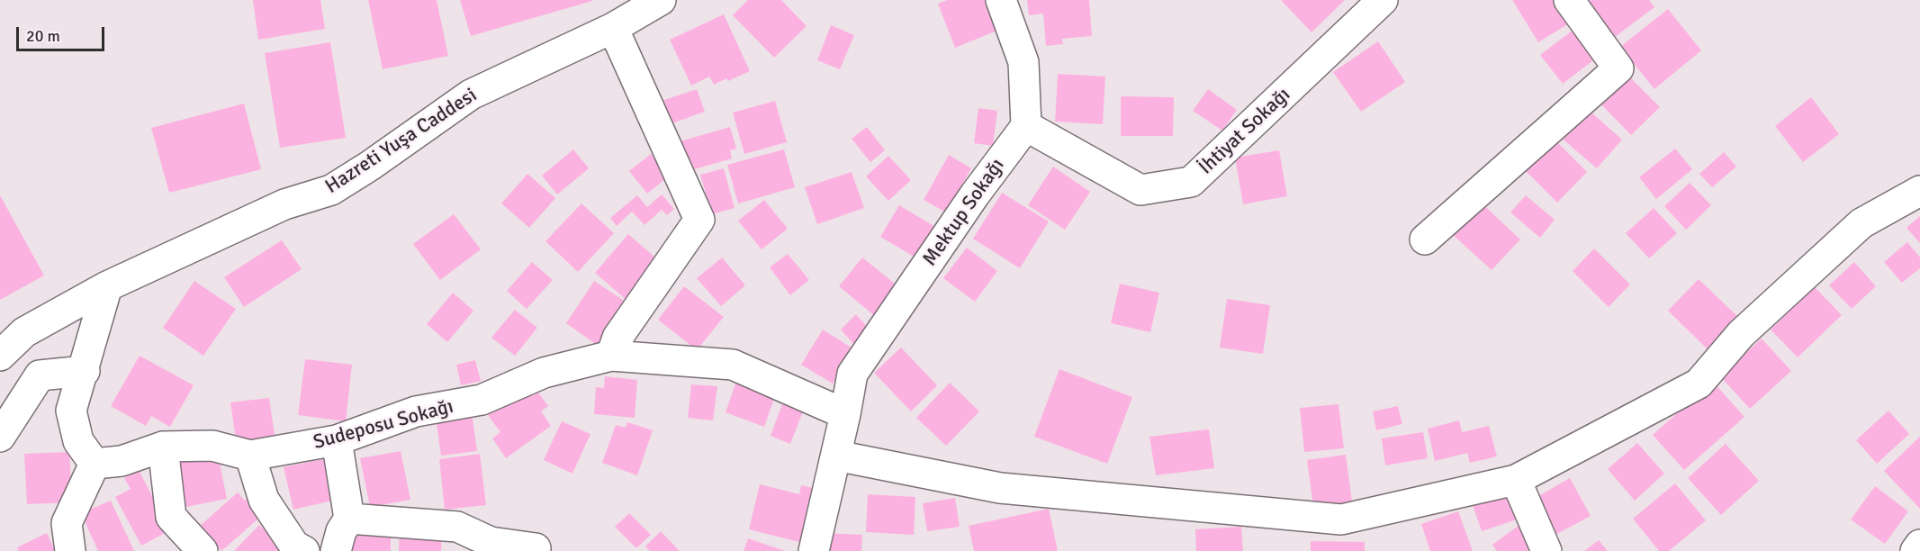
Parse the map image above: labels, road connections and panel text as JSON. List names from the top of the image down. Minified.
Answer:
{"streets":{"street":["İhtiyat Sokağı","Hazreti Yuşa Caddesi","Mektup Sokağı","Sudeposu Sokağı"]},"crossings":[["İhtiyat Sokağı","Mektup Sokağı"],["Mektup Sokağı","Sudeposu Sokağı"]],"scale_bar":"20 m"}
